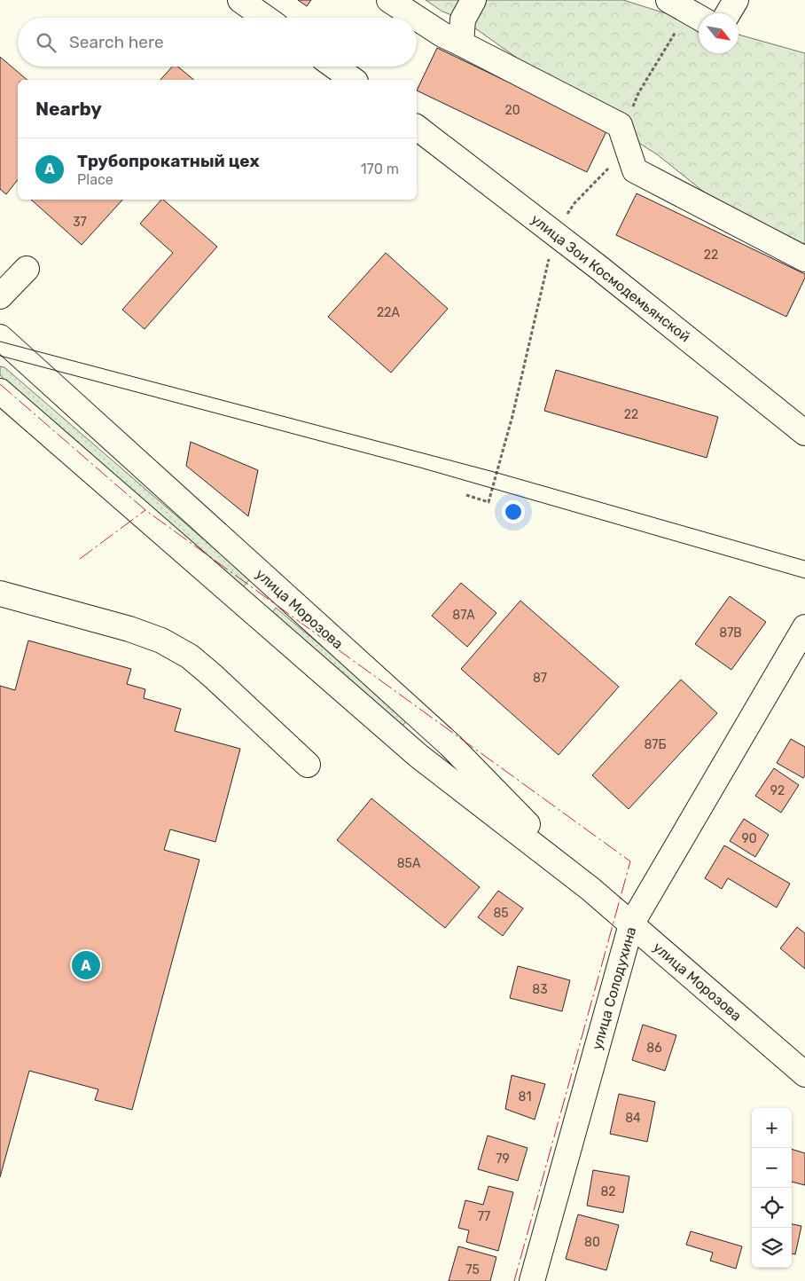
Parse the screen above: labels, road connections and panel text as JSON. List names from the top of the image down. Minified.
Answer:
{"streets":{"main road":["улица Зои Космодемьянской","улица Морозова","улица Солодухина"]},"crossings":[["улица Морозова","улица Солодухина"]],"house_numbers":["20","37","22","22А","22","87А","87В","87","87Б","92","90","85А","85","83","86","81","84","79","82","77","80","75"],"north":"bottom right","page":{"search":"Search here","heading":"Nearby","list":[{"mark":"A","name":"Трубопрокатный цех","note":"Place","value":"170 m"}],"pins":"A","map_buttons":["+","−"]}}
